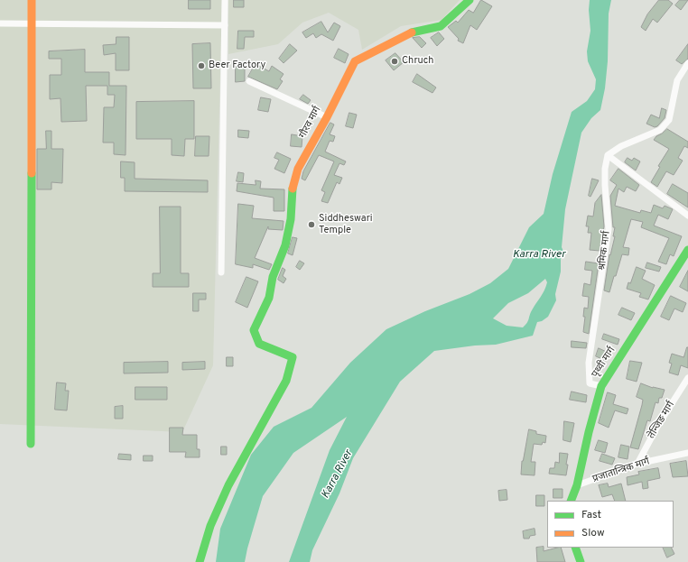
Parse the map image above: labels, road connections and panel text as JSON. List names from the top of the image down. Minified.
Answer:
{"streets":{"street":["गौरव मार्ग","श्रमिक मार्ग","पृथ्वी मार्ग","तेन्जिङ मार्ग","प्रजातान्त्रिक मार्ग"]},"crossings":[["श्रमिक मार्ग","पृथ्वी मार्ग"],["पृथ्वी मार्ग","प्रजातान्त्रिक मार्ग"],["तेन्जिङ मार्ग","प्रजातान्त्रिक मार्ग"]],"water":["Karra River"],"places":["Chruch","Beer Factory","Siddheswari Temple"],"legend":["Fast","Slow"]}
